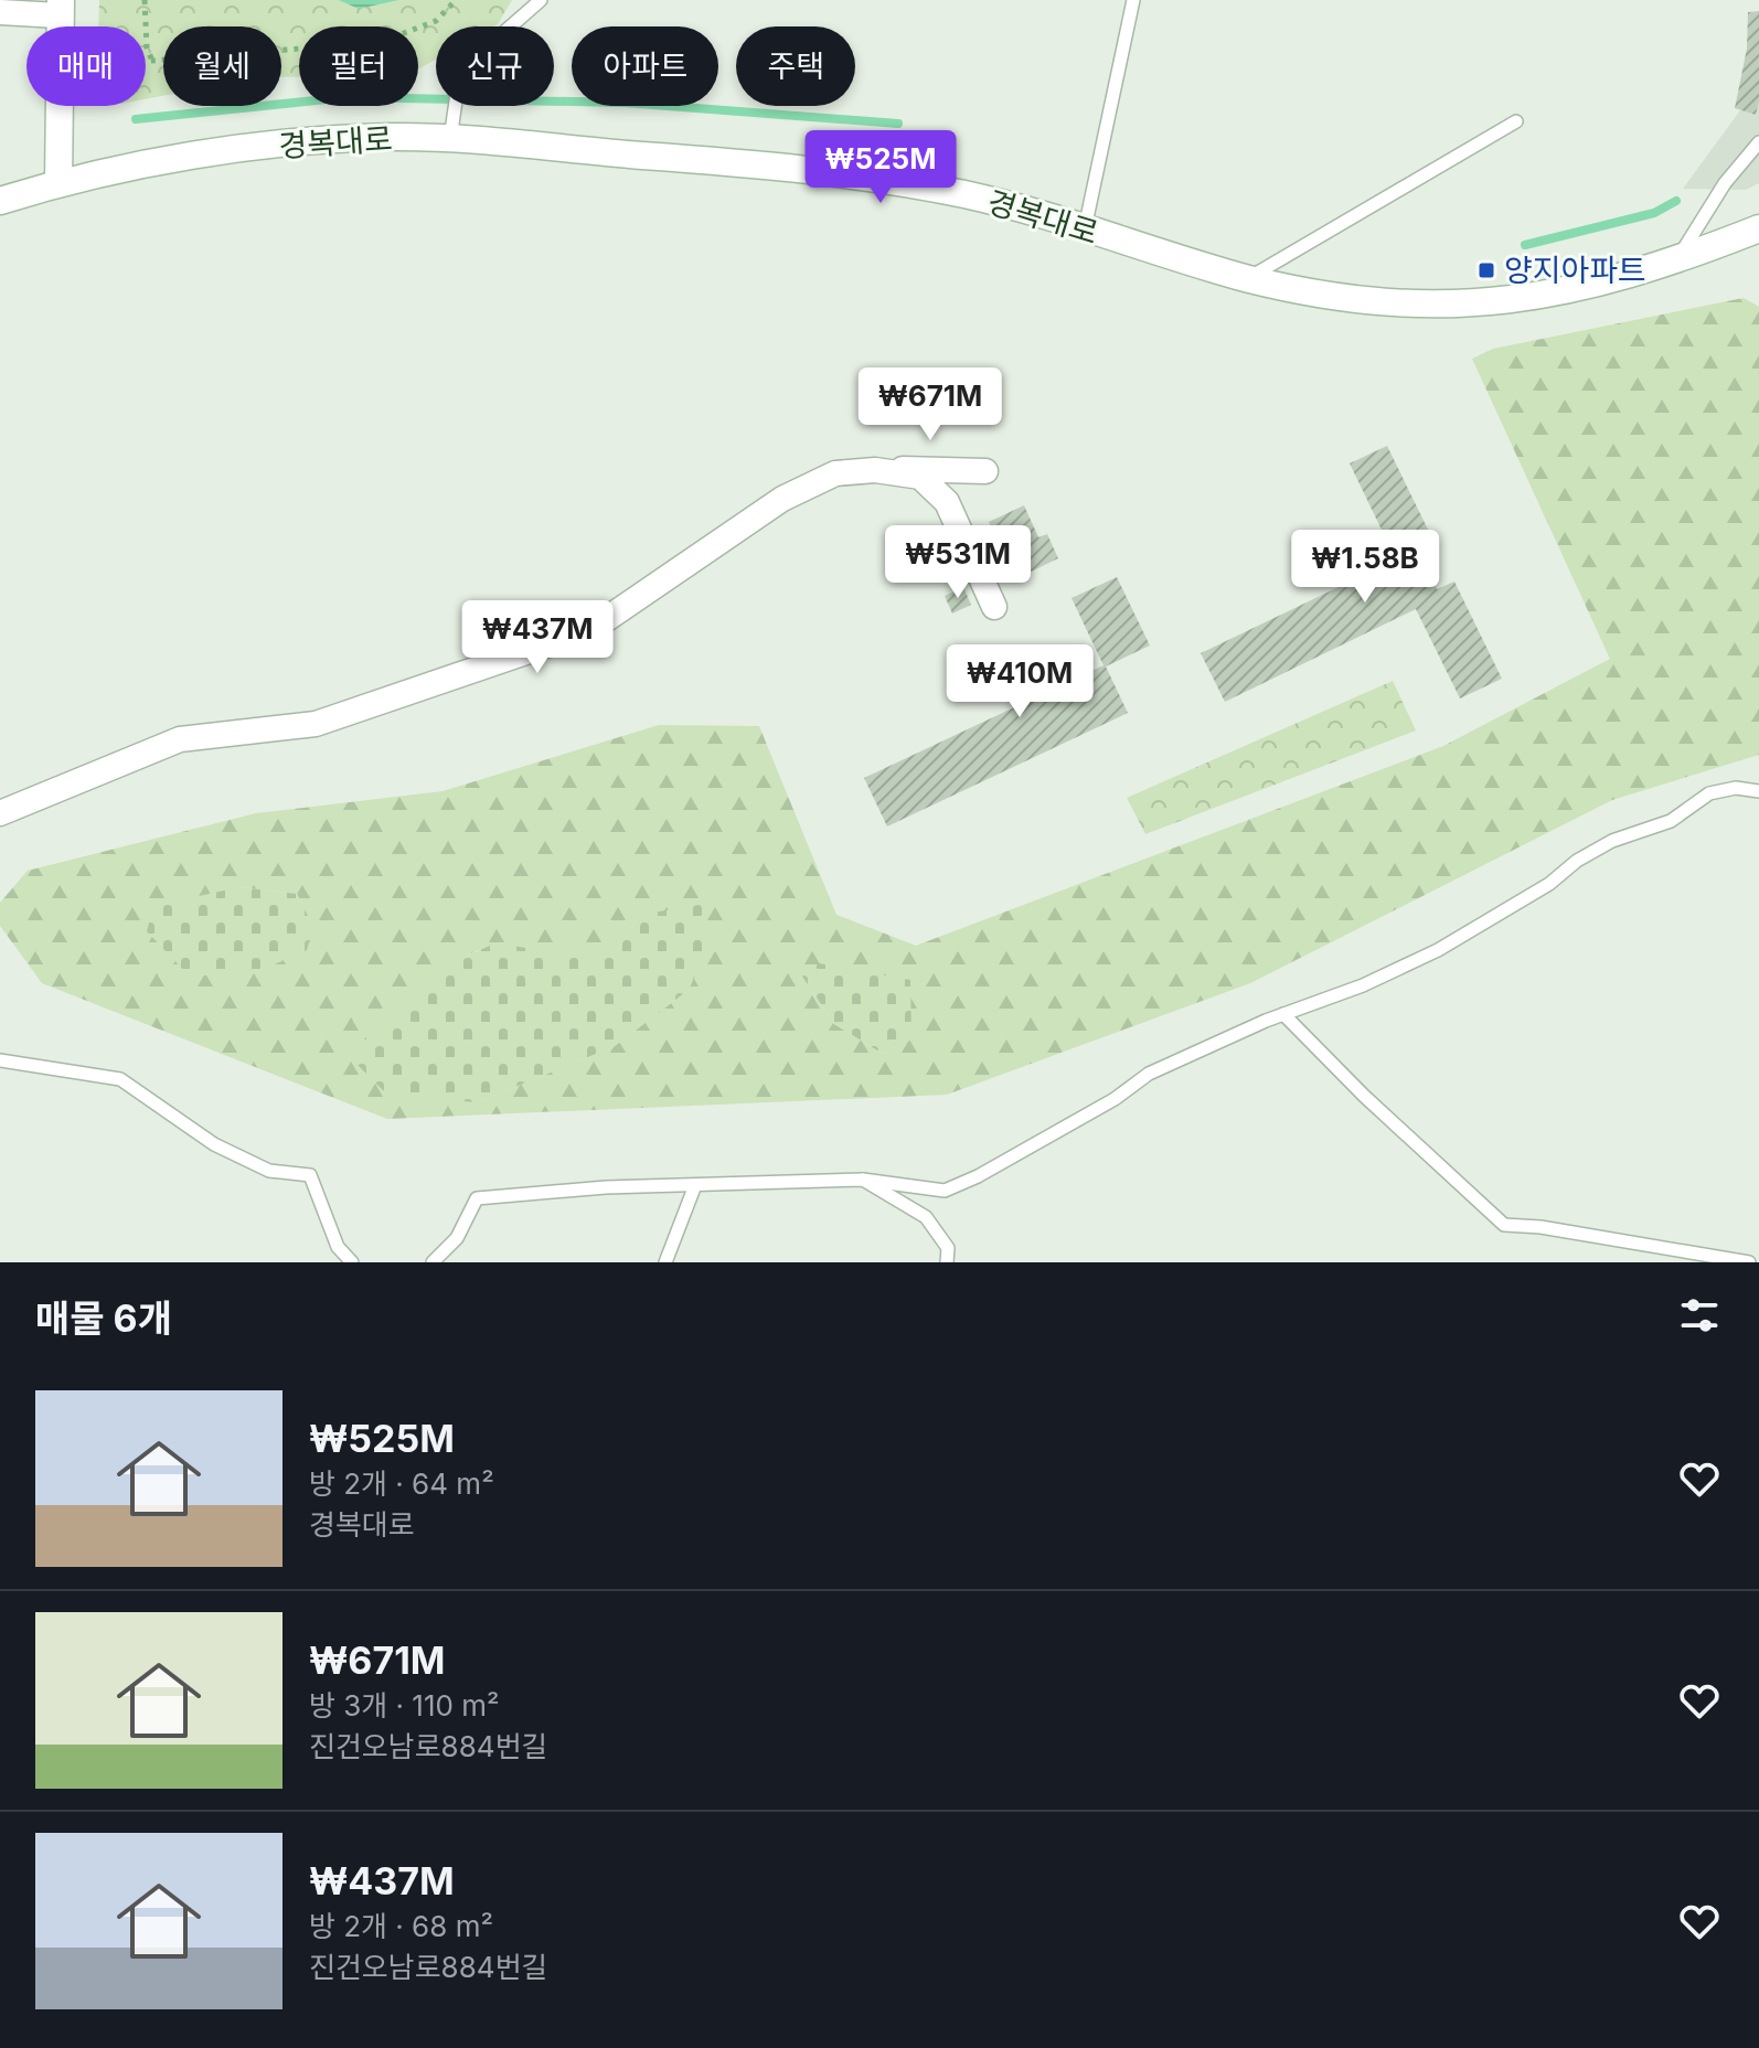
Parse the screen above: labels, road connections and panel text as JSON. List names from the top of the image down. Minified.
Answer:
{"streets":{"street":["경복대로"]},"places":{"transit":["양지아파트"]},"page":{"chip":["매매","월세","필터","신규","아파트","주택"],"price":["₩525M","₩671M","₩531M","₩1.58B","₩437M","₩410M"],"heading":"매물 6개","list":[{"name":"₩525M","note":"방 2개 · 64 m² · 경복대로"},{"name":"₩671M","note":"방 3개 · 110 m² · 진건오남로884번길"},{"name":"₩437M","note":"방 2개 · 68 m² · 진건오남로884번길"}]}}
